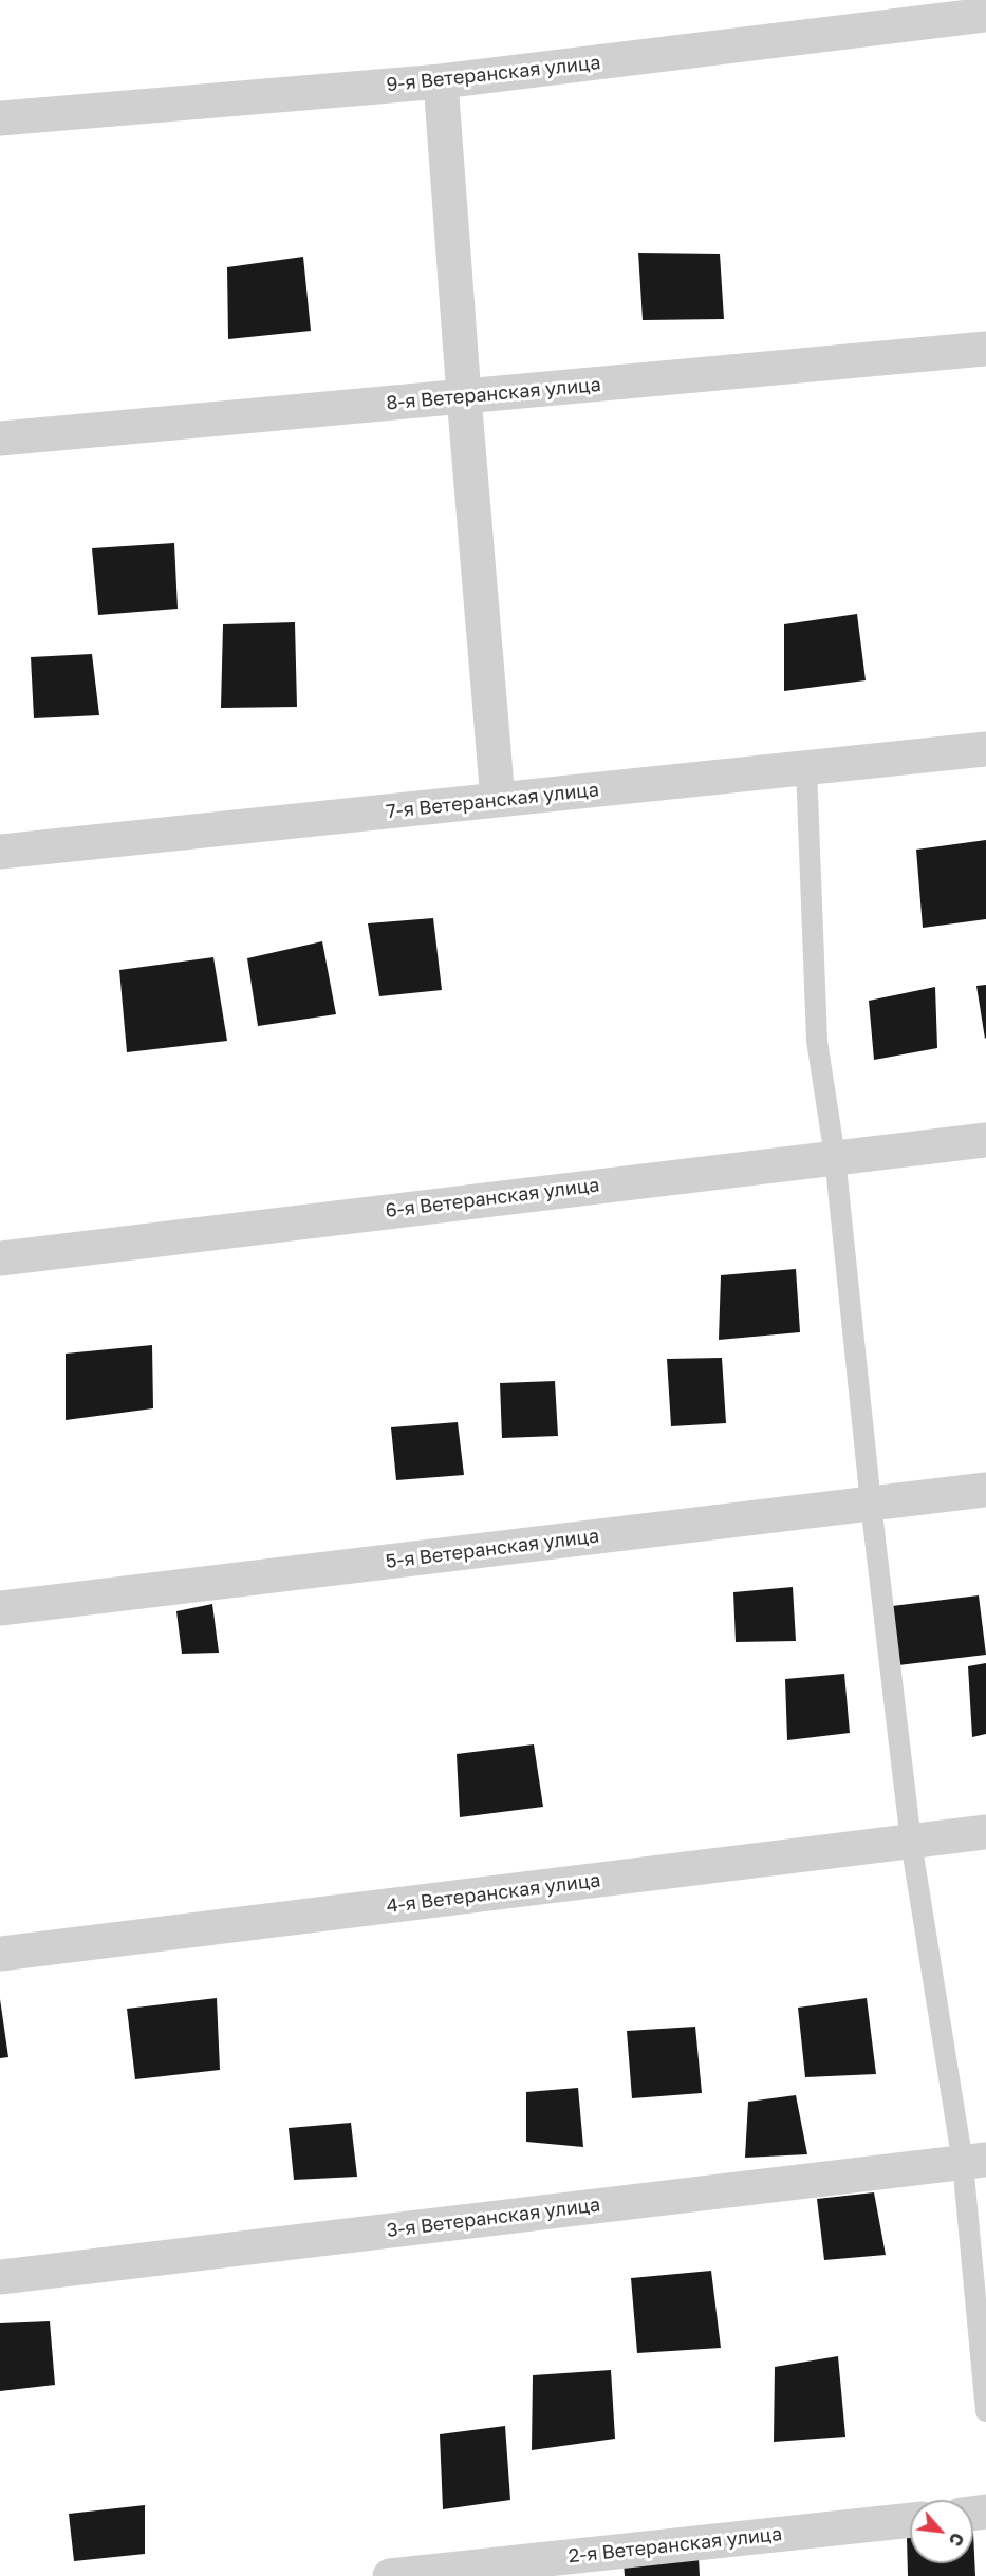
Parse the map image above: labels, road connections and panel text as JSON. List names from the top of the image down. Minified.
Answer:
{"streets":{"street":["9-я Ветеранская улица","8-я Ветеранская улица","7-я Ветеранская улица","6-я Ветеранская улица","5-я Ветеранская улица","4-я Ветеранская улица","3-я Ветеранская улица","2-я Ветеранская улица"]},"north":"bottom right"}
